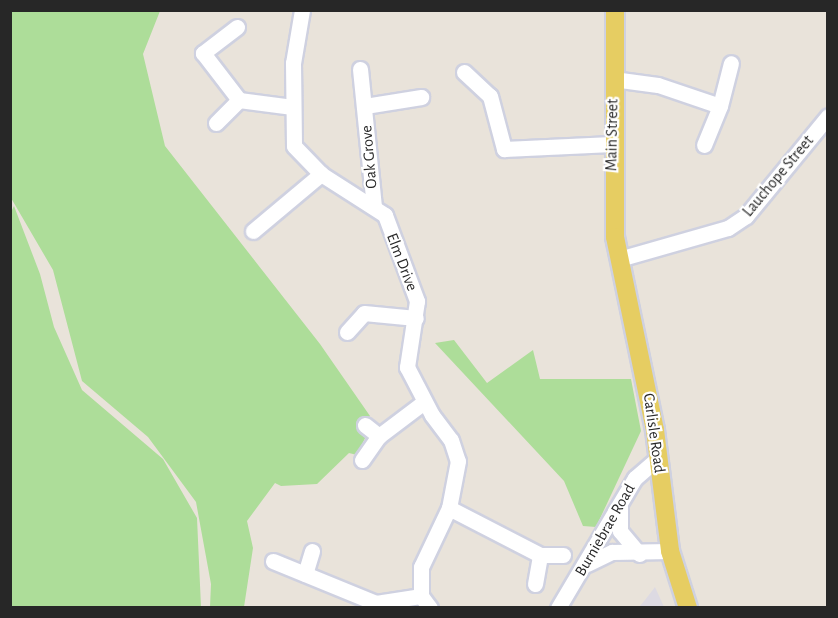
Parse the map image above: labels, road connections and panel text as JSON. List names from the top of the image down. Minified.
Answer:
{"streets":{"main road":["Main Street","Carlisle Road"],"street":["Oak Grove","Lauchope Street","Elm Drive","Burniebrae Road"]},"crossings":[["Main Street","Lauchope Street"],["Main Street","Carlisle Road"],["Oak Grove","Elm Drive"],["Lauchope Street","Carlisle Road"],["Carlisle Road","Burniebrae Road"]]}
